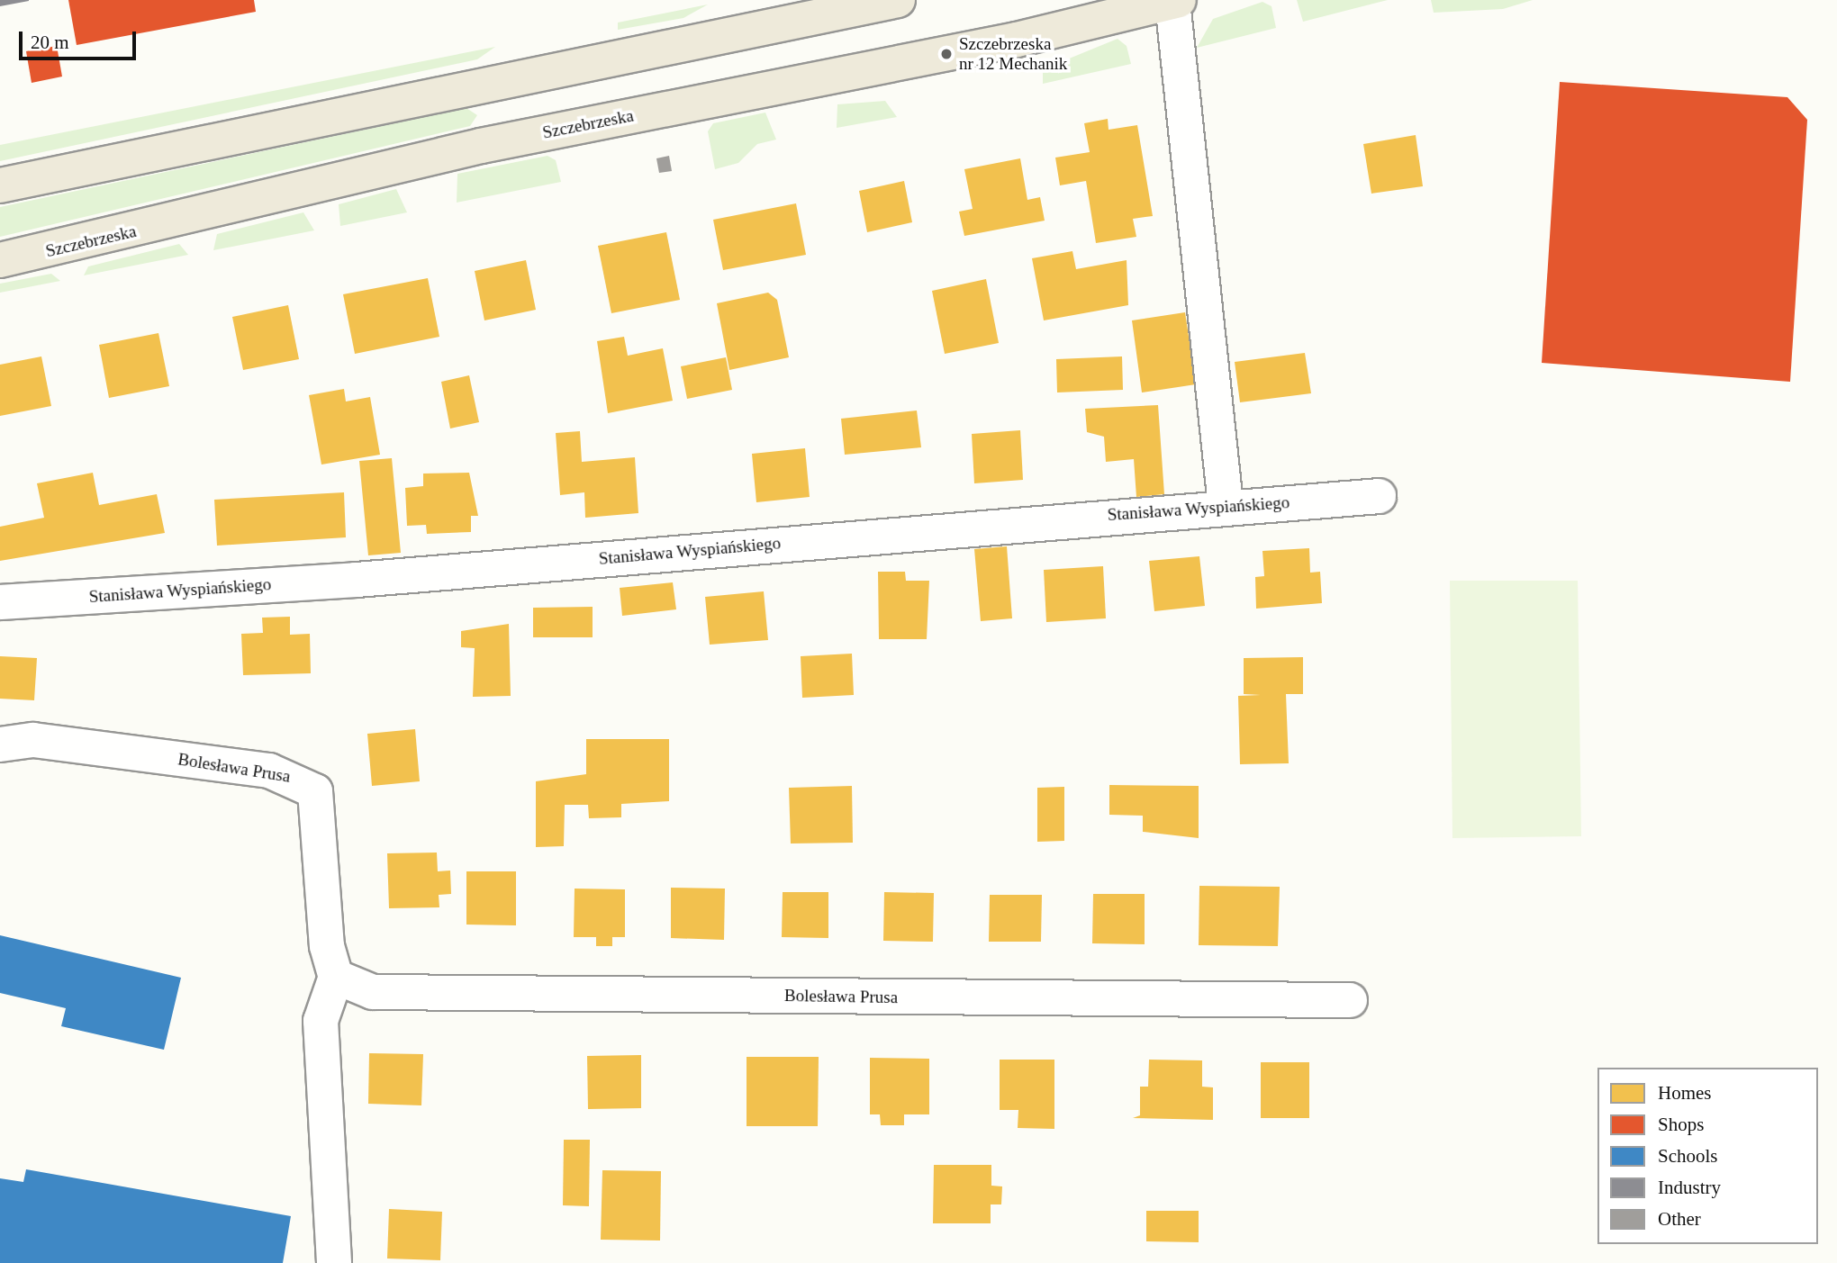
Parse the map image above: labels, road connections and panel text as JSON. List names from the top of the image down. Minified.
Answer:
{"streets":{"main road":["Szczebrzeska"],"street":["Stanisława Wyspiańskiego","Bolesława Prusa"]},"places":["Szczebrzeska nr 12 Mechanik"],"legend":["Homes","Shops","Schools","Industry","Other"],"scale_bar":"20 m"}
